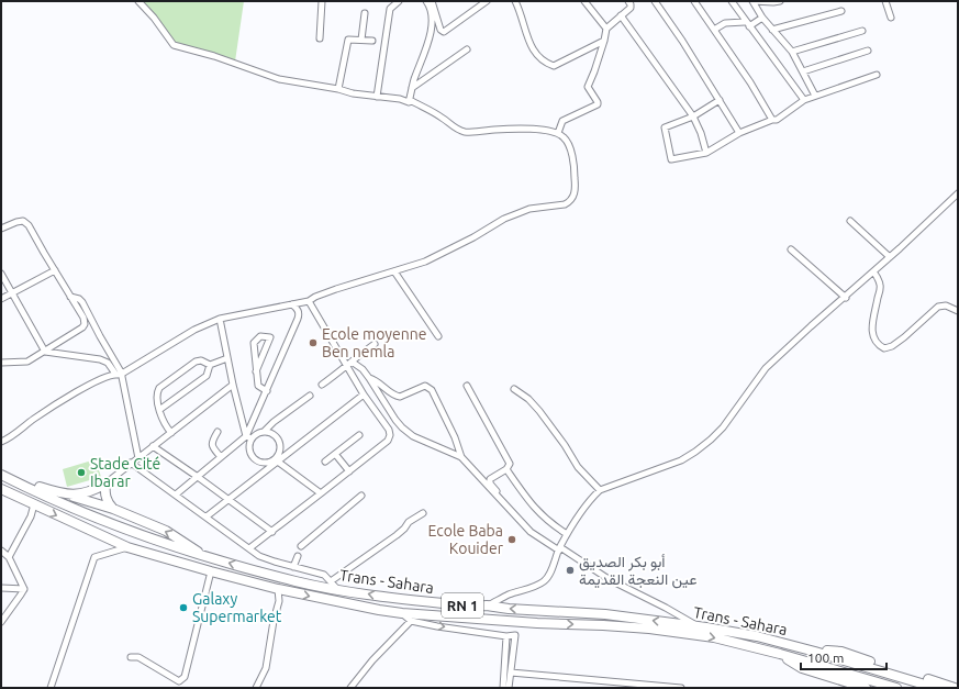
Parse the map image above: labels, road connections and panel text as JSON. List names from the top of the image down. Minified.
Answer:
{"streets":{"highway":["Trans - Sahara","RN 1"]},"places":["Ecole moyenne Ben nemla","Stade Cité Ibarar","Ecole Baba Kouider","أبو بكر الصديق عين النعجة القديمة","Galaxy Supermarket"],"scale_bar":"100 m"}
